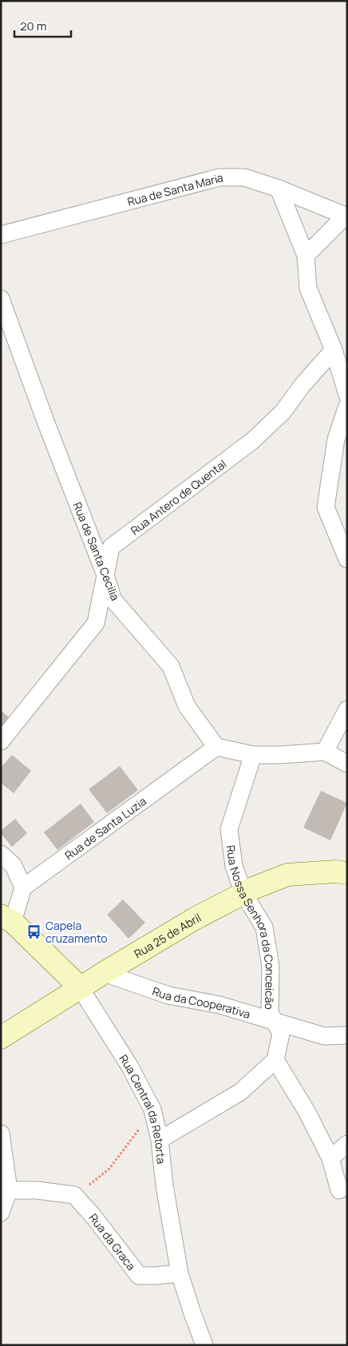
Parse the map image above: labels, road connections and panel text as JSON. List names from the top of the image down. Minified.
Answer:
{"streets":{"street":["Rua de Santa Maria","Rua Antero de Quental","Rua de Santa Cecilia","Rua de Santa Luzia","Rua Nossa Senhora da Conceicão","Rua 25 de Abril","Rua da Cooperativa","Rua Central da Retorta","Rua da Graca"]},"crossings":[["Rua Antero de Quental","Rua de Santa Cecilia"],["Rua de Santa Cecilia","Rua de Santa Luzia"],["Rua Nossa Senhora da Conceicão","Rua 25 de Abril"],["Rua Nossa Senhora da Conceicão","Rua da Cooperativa"],["Rua 25 de Abril","Rua da Cooperativa"],["Rua 25 de Abril","Rua Central da Retorta"],["Rua Central da Retorta","Rua da Graca"]],"places":{"bus stop":["Capela cruzamento"]},"scale_bar":"20 m"}
